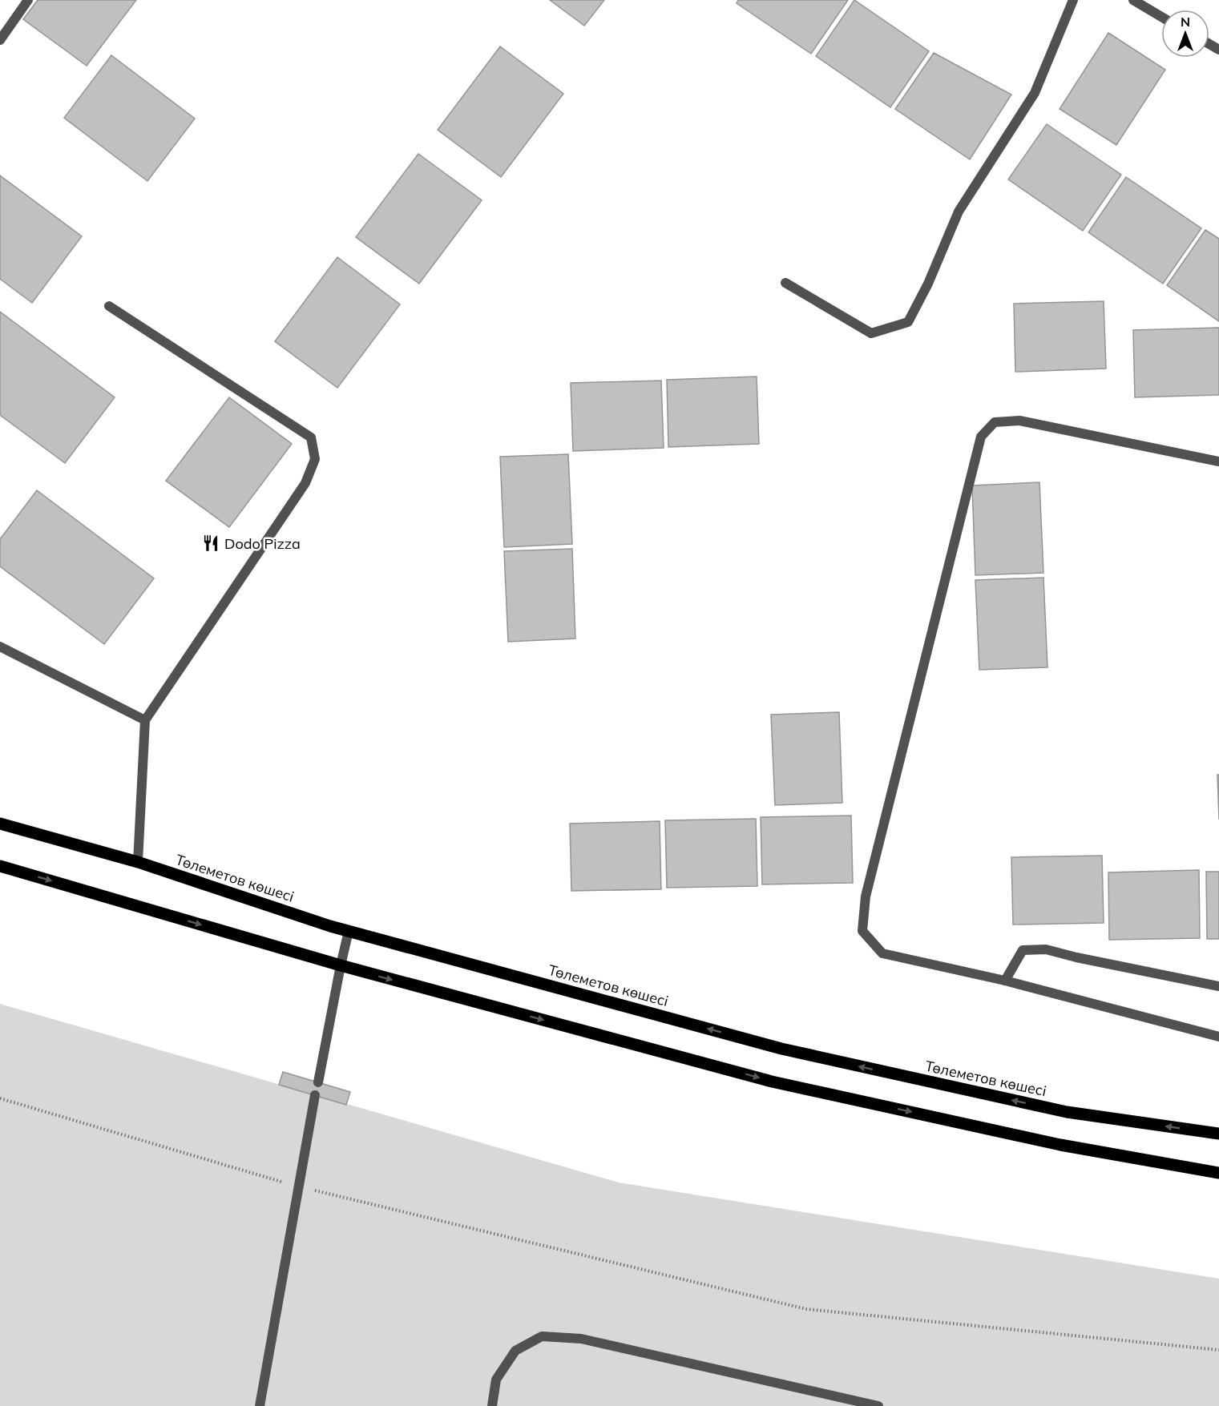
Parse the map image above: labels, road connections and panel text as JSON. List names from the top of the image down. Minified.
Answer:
{"streets":{"main road":["Төлеметов көшесі"]},"places":{"restaurant":["Dodo Pizza"]},"north":"top"}
